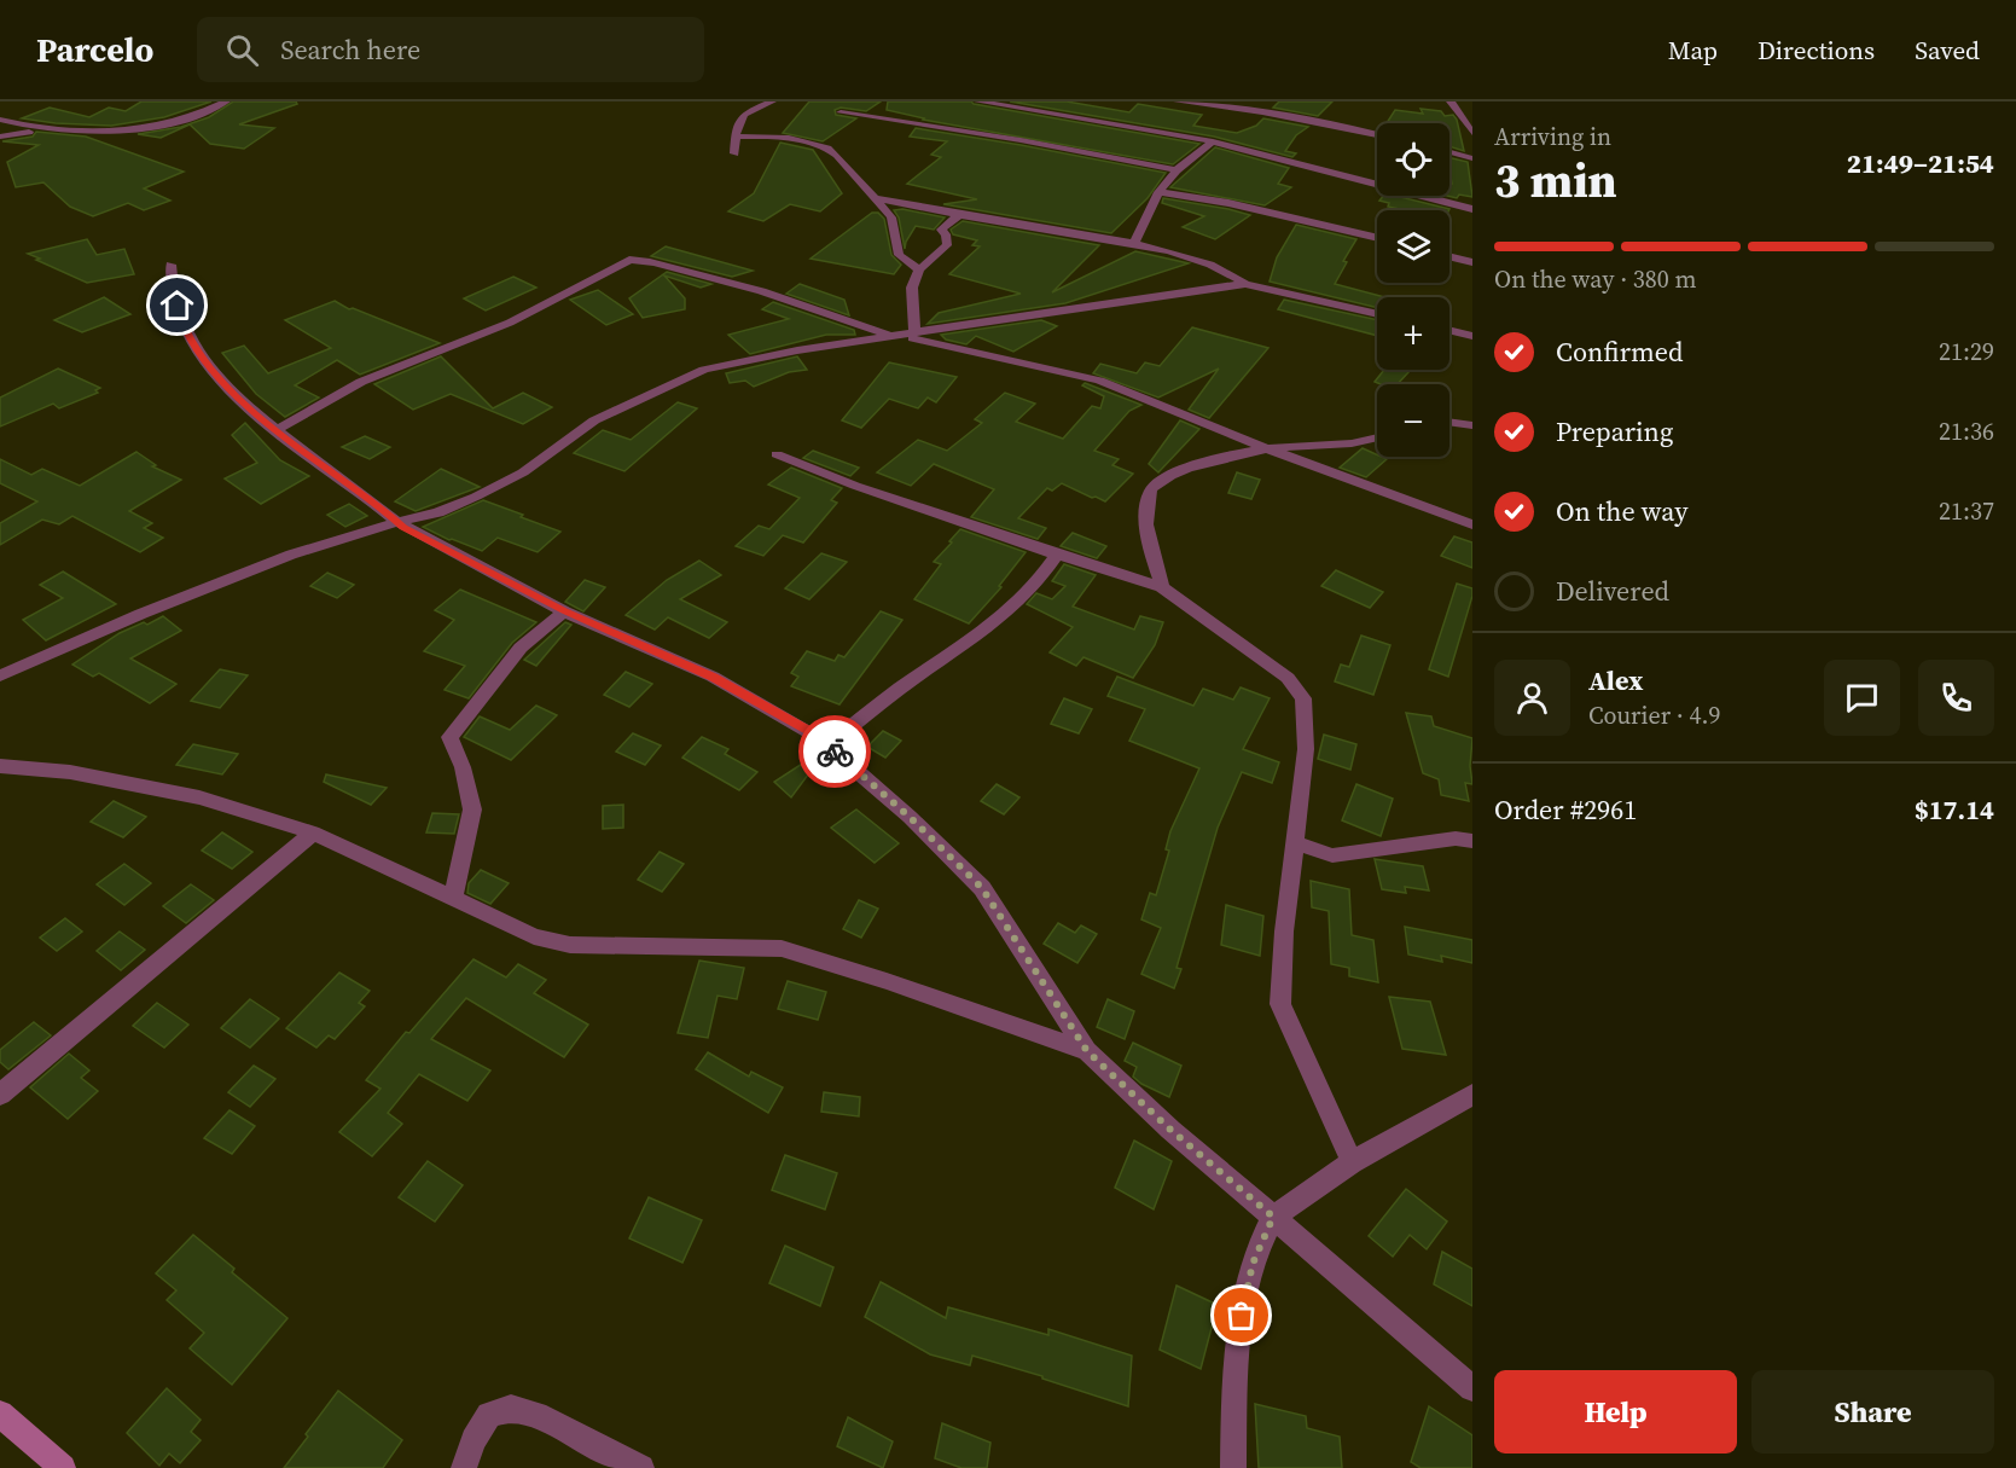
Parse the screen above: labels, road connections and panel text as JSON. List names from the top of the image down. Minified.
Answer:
{"page":{"header":"Parcelo","search":"Search here","nav":["Map","Directions","Saved"],"heading":["3 min","Arriving in","21:49–21:54"],"panel":["Alex","Courier · 4.9","Order #2961","$17.14"],"map_buttons":["+","−"],"bar":"On the way · 380 m","list":[["Confirmed","21:29"],["Preparing","21:36"],["On the way","21:37"],"Delivered"],"buttons":["Help","Share"]}}
